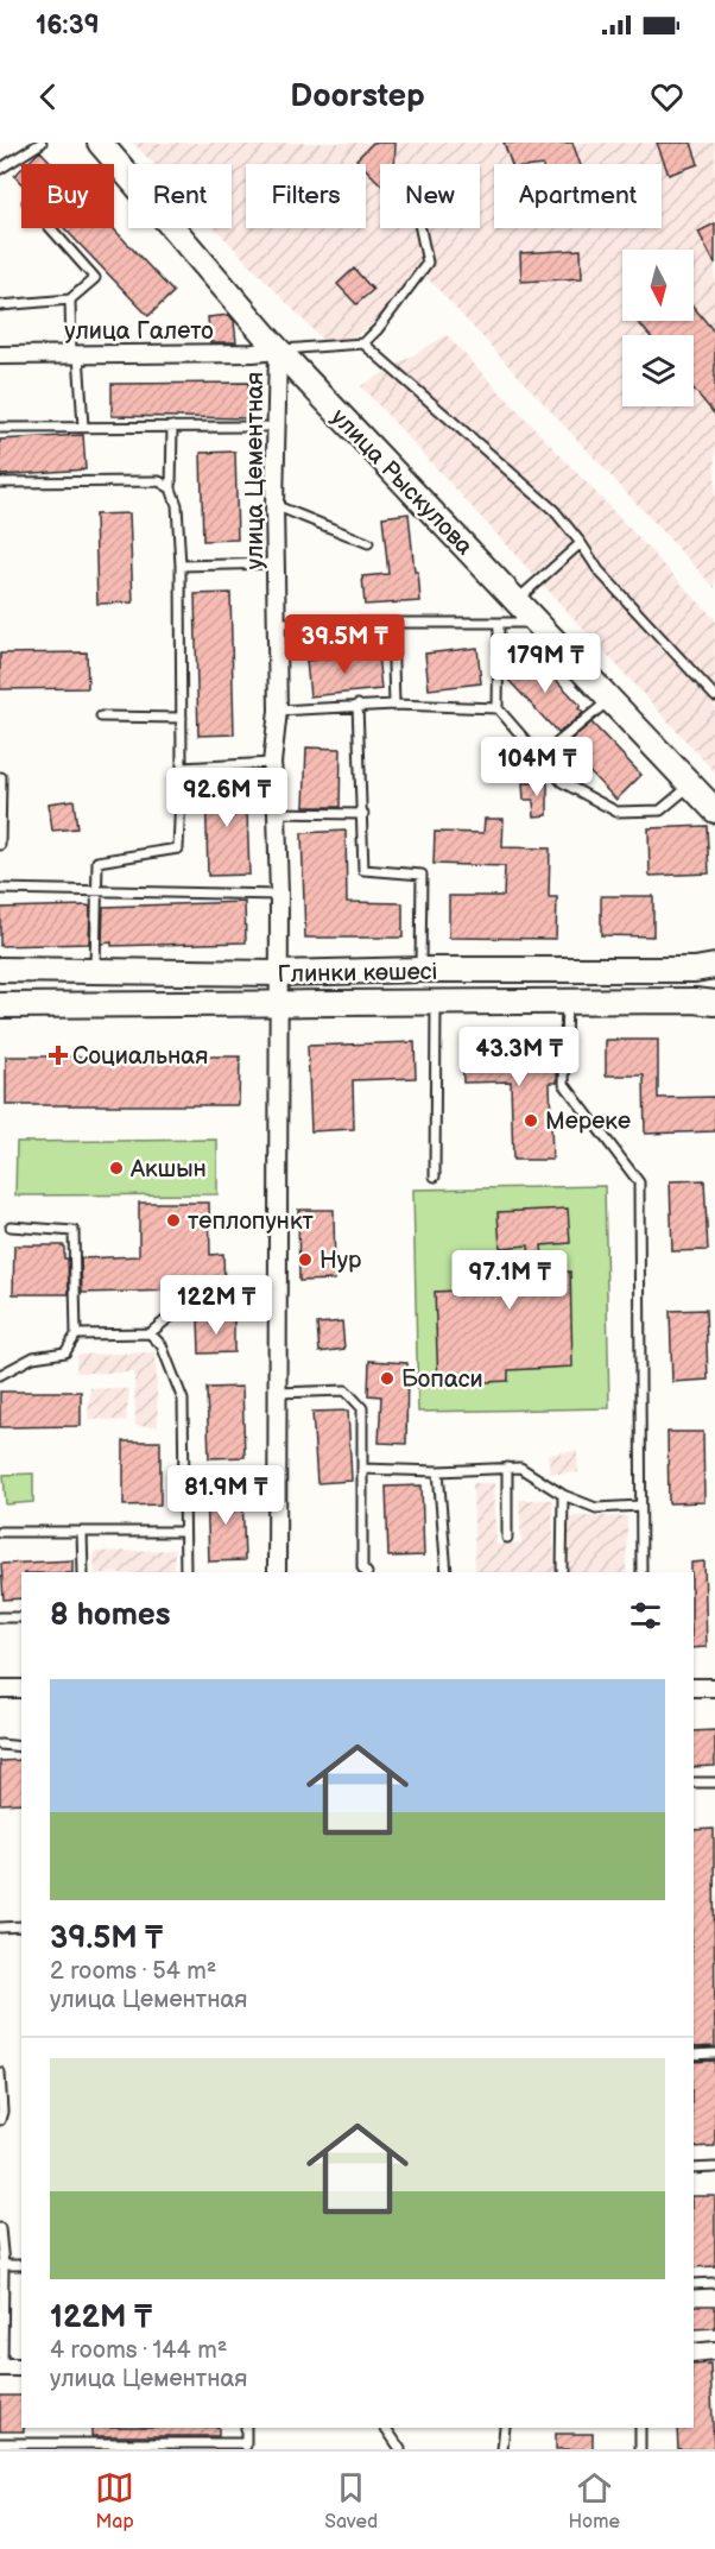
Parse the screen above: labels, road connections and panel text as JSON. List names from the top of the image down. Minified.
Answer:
{"streets":{"main road":["улица Рыскулова","Глинки көшесі"],"street":["улица Галето","улица Цементная"]},"crossings":[["улица Галето","улица Цементная"],["улица Галето","улица Рыскулова"],["улица Цементная","улица Рыскулова"],["улица Цементная","Глинки көшесі"]],"places":{"health":["Социальная"],"other":["Мереке","Акшын","теплопункт","Нур","Бопаси"]},"north":"bottom","page":{"status":"16:39","header":"Doorstep","chip":["Buy","Rent","Filters","New","Apartment"],"price":["39.5M ₸","179M ₸","104M ₸","92.6M ₸","43.3M ₸","97.1M ₸","122M ₸","81.9M ₸"],"heading":"8 homes","list":[{"name":"39.5M ₸","note":"2 rooms · 54 m² · улица Цементная"},{"name":"122M ₸","note":"4 rooms · 144 m² · улица Цементная"}],"tabs":["Map","Saved","Home"]}}
